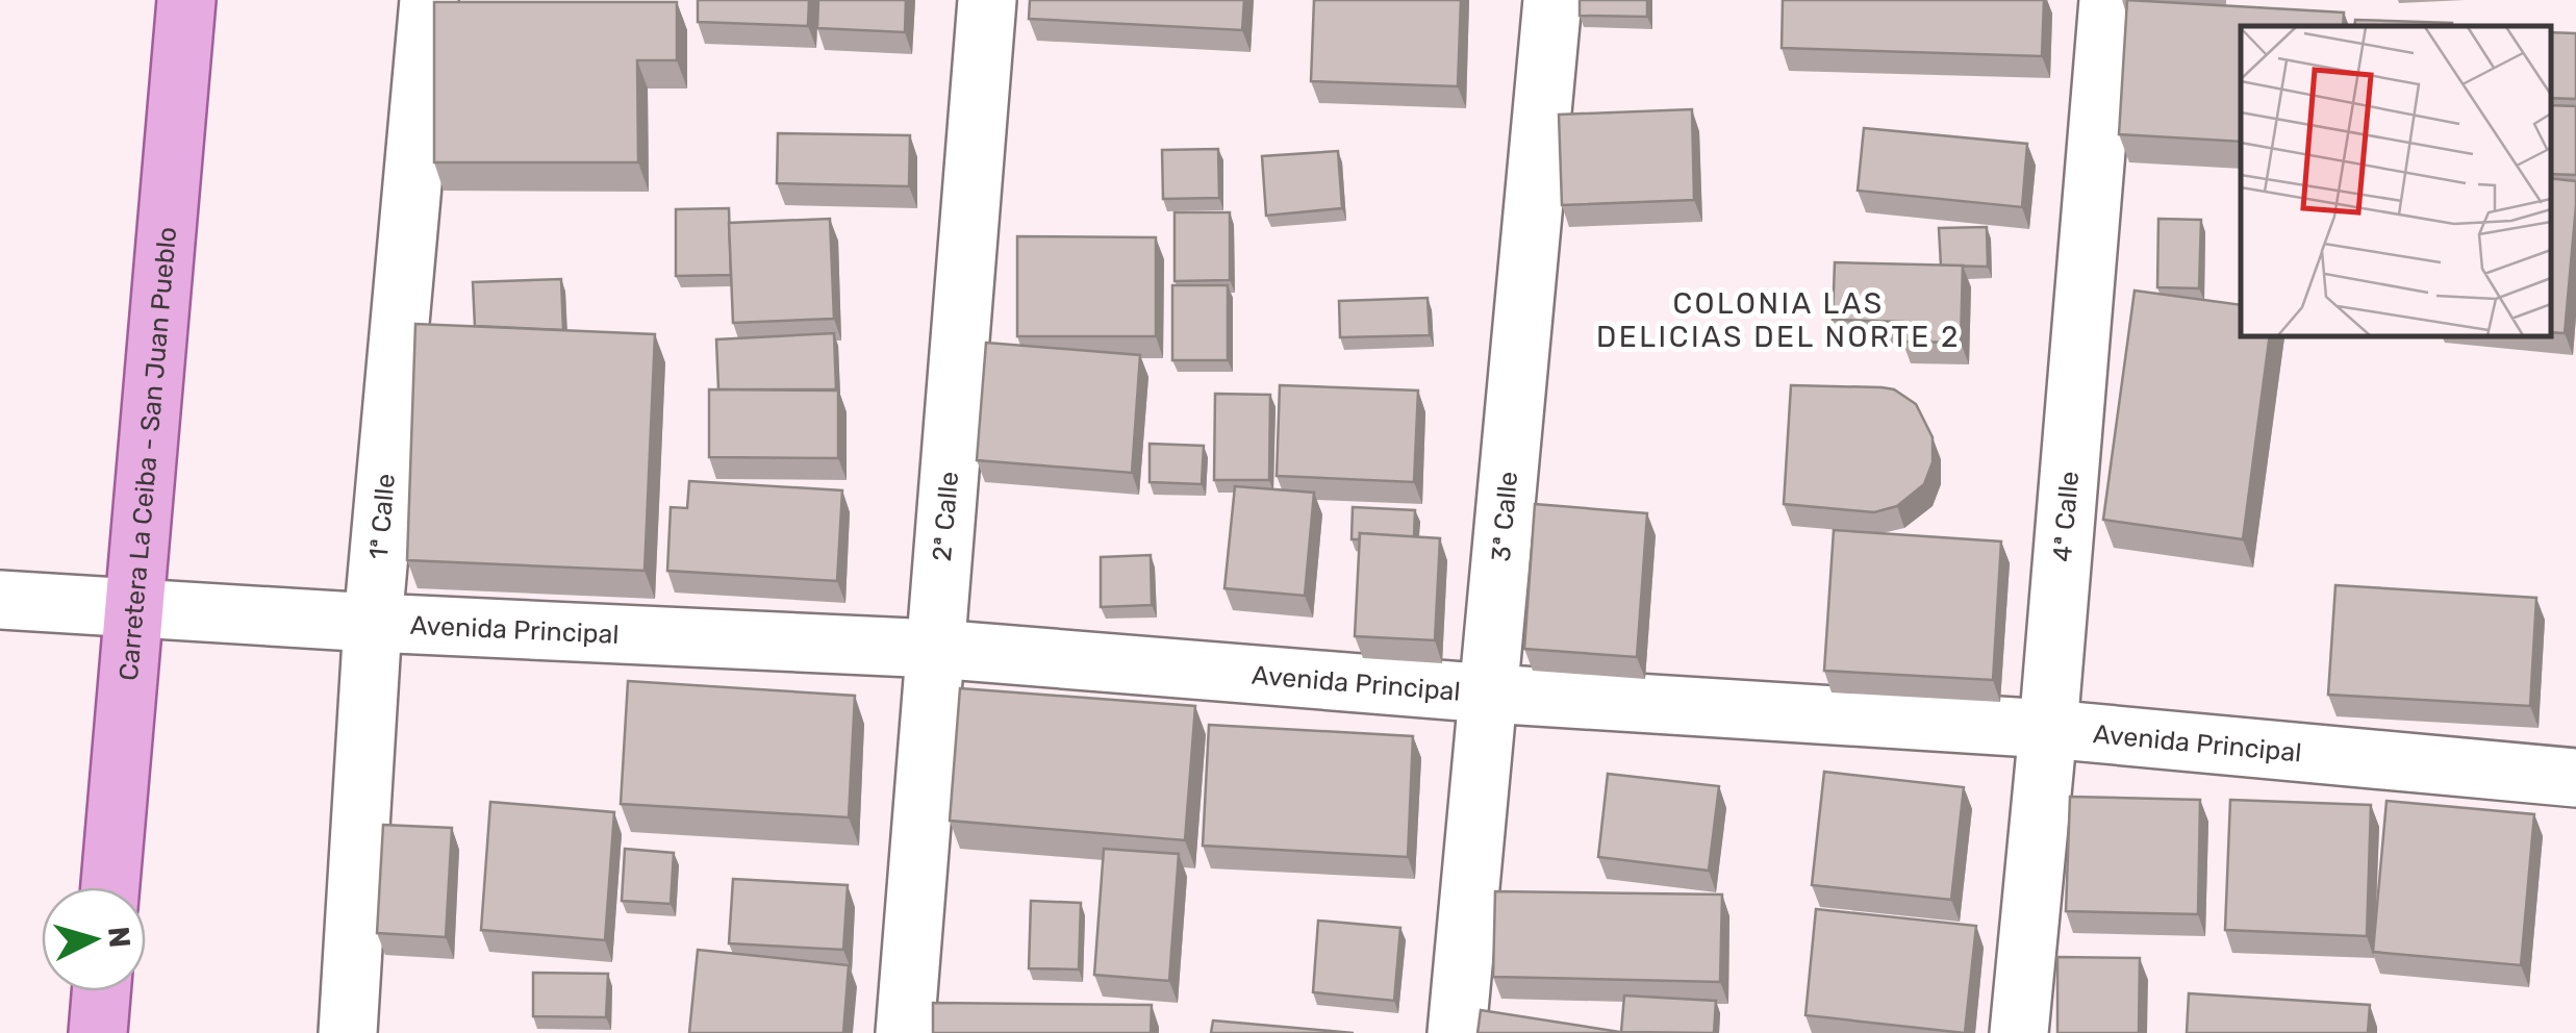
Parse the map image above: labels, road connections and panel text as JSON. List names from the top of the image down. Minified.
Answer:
{"streets":{"main road":["Carretera La Ceiba - San Juan Pueblo"],"street":["1ª Calle","2ª Calle","3ª Calle","4ª Calle","Avenida Principal"]},"crossings":[["Carretera La Ceiba - San Juan Pueblo","Avenida Principal"],["1ª Calle","Avenida Principal"],["2ª Calle","Avenida Principal"],["3ª Calle","Avenida Principal"],["4ª Calle","Avenida Principal"]],"districts":["COLONIA LAS DELICIAS DEL NORTE 2"],"north":"right"}
